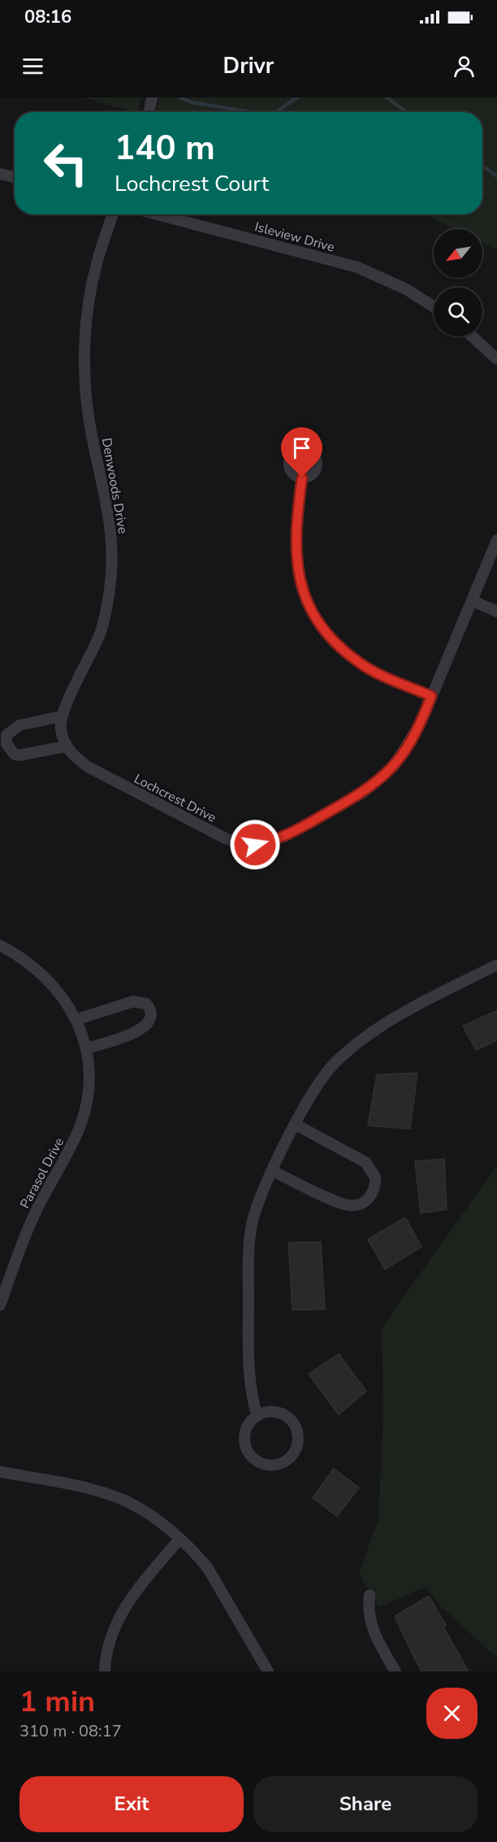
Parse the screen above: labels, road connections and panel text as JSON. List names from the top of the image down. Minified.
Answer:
{"streets":{"street":["Isleview Drive","Denwoods Drive","Lochcrest Drive","Parasol Drive"]},"north":"bottom left","page":{"status":"08:16","header":"Drivr","turn":["140 m","Lochcrest Court"],"heading":["1 min","310 m · 08:17"],"buttons":["Exit","Share"]}}
